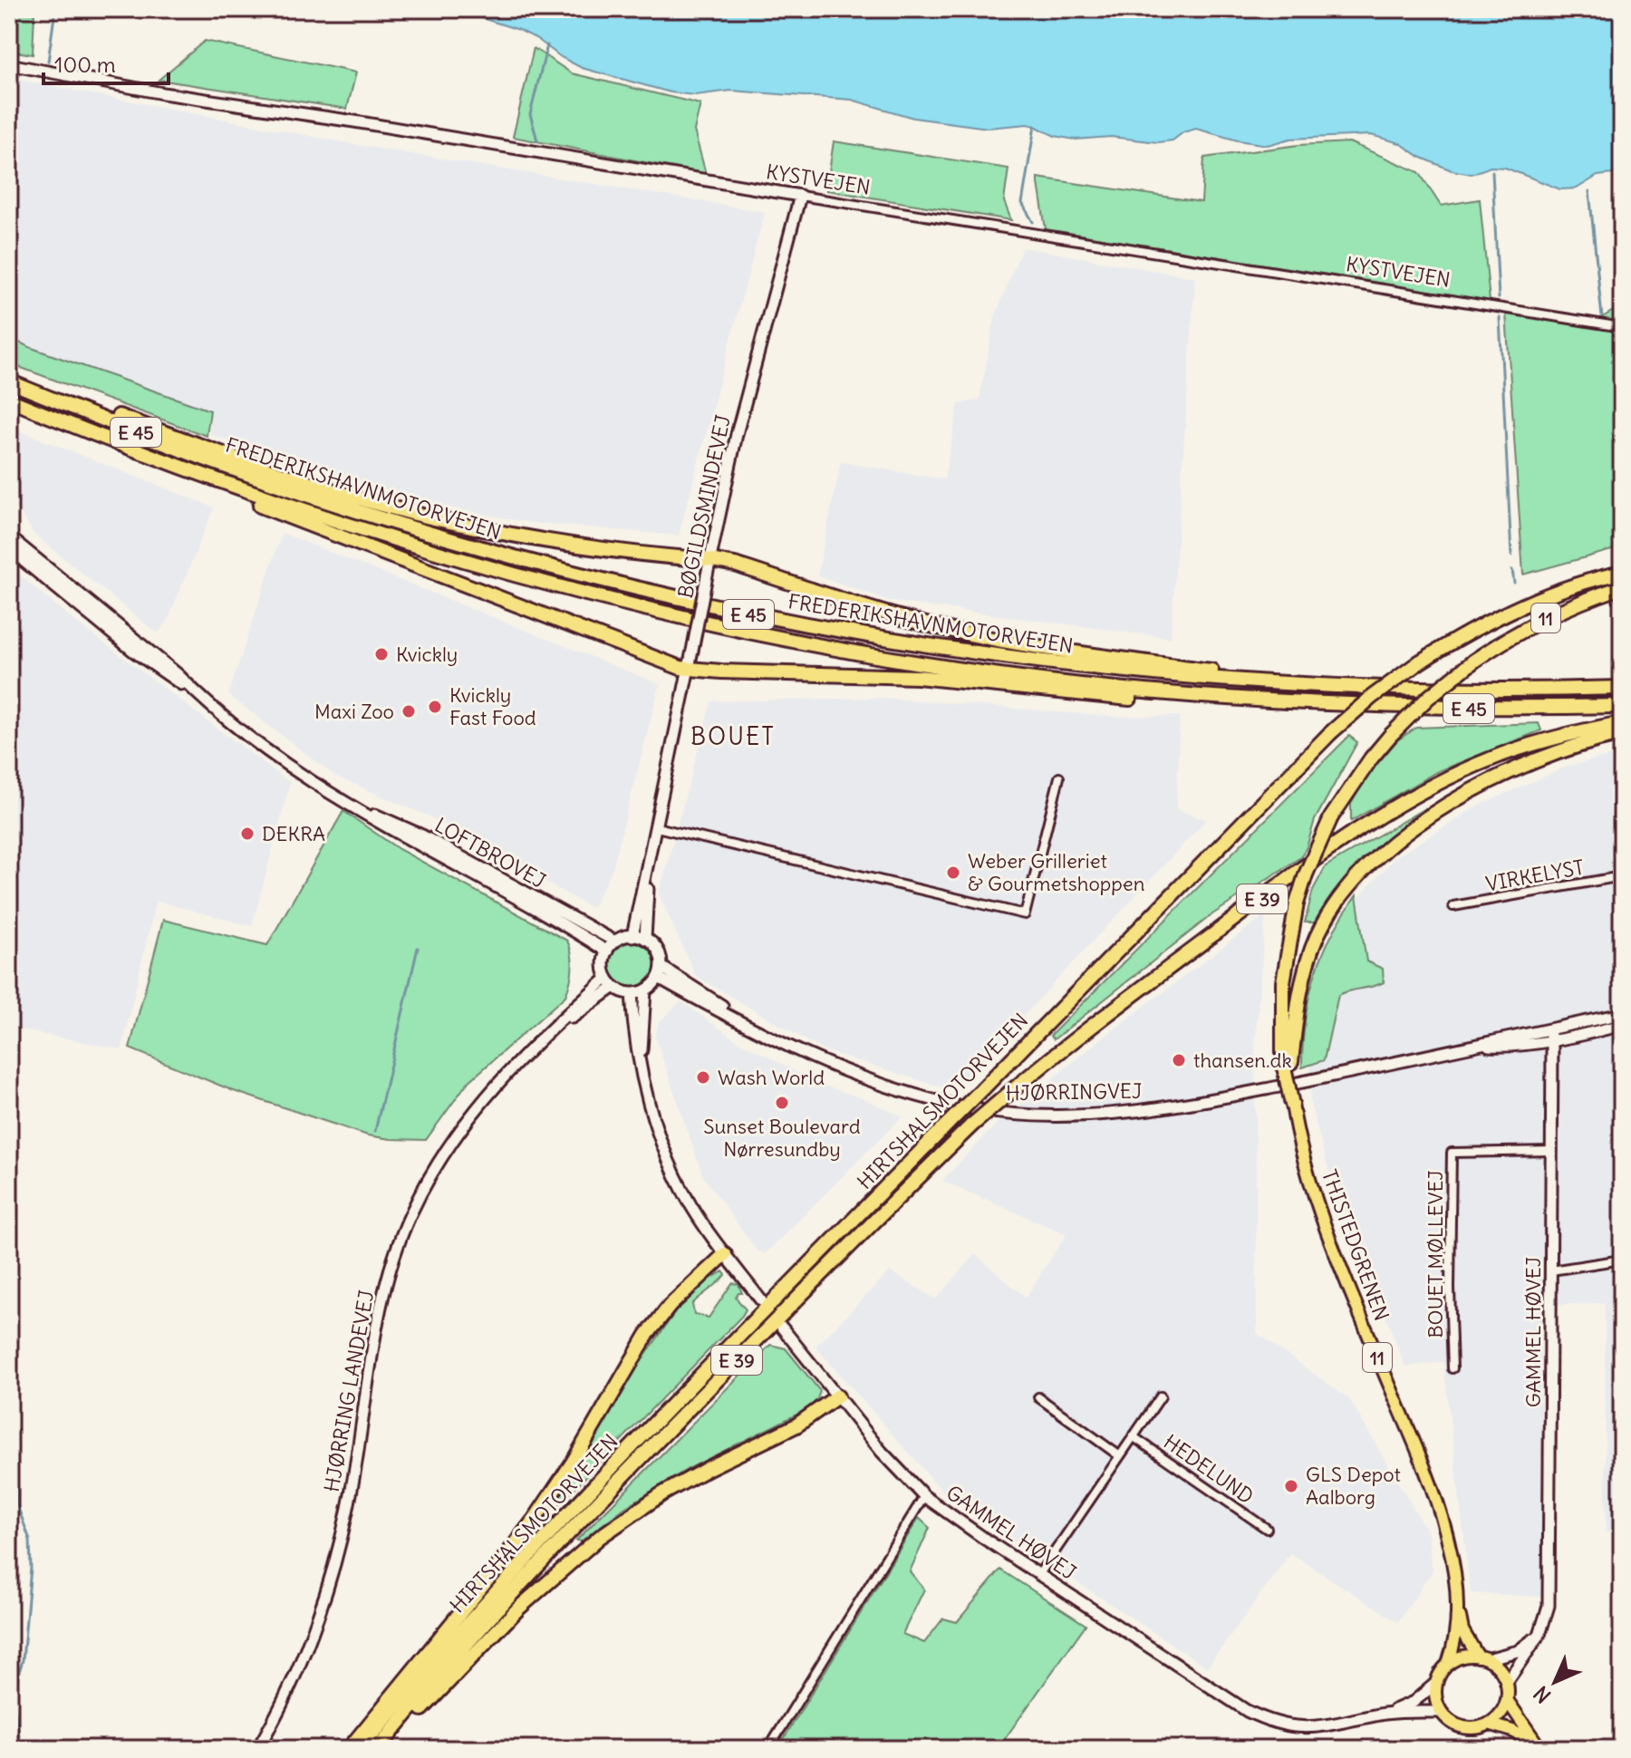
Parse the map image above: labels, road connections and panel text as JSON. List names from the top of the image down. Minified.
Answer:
{"streets":{"highway":["E 45","FREDERIKSHAVNMOTORVEJEN","11","E 39","HIRTSHALSMOTORVEJEN"],"main road":["THISTEDGRENEN"],"street":["KYSTVEJEN","BØGILDSMINDEVEJ","LOFTBROVEJ","VIRKELYST","HJØRRINGVEJ","BOUET MØLLEVEJ","GAMMEL HØVEJ","HJØRRING LANDEVEJ","HEDELUND"]},"crossings":[["KYSTVEJEN","BØGILDSMINDEVEJ"],["BØGILDSMINDEVEJ","LOFTBROVEJ"],["BØGILDSMINDEVEJ","HJØRRINGVEJ"],["BØGILDSMINDEVEJ","HJØRRING LANDEVEJ"],["11","THISTEDGRENEN"],["11","GAMMEL HØVEJ"],["LOFTBROVEJ","HJØRRINGVEJ"],["LOFTBROVEJ","HJØRRING LANDEVEJ"],["HJØRRINGVEJ","GAMMEL HØVEJ"],["HJØRRINGVEJ","HJØRRING LANDEVEJ"],["THISTEDGRENEN","GAMMEL HØVEJ"],["BOUET MØLLEVEJ","GAMMEL HØVEJ"],["GAMMEL HØVEJ","HEDELUND"]],"districts":["BOUET"],"places":["Kvickly","Kvickly Fast Food","Maxi Zoo","DEKRA","Weber Grilleriet & Gourmetshoppen","thansen.dk","Wash World","Sunset Boulevard Nørresundby","GLS Depot Aalborg"],"scale_bar":"100 m","north":"bottom left"}
